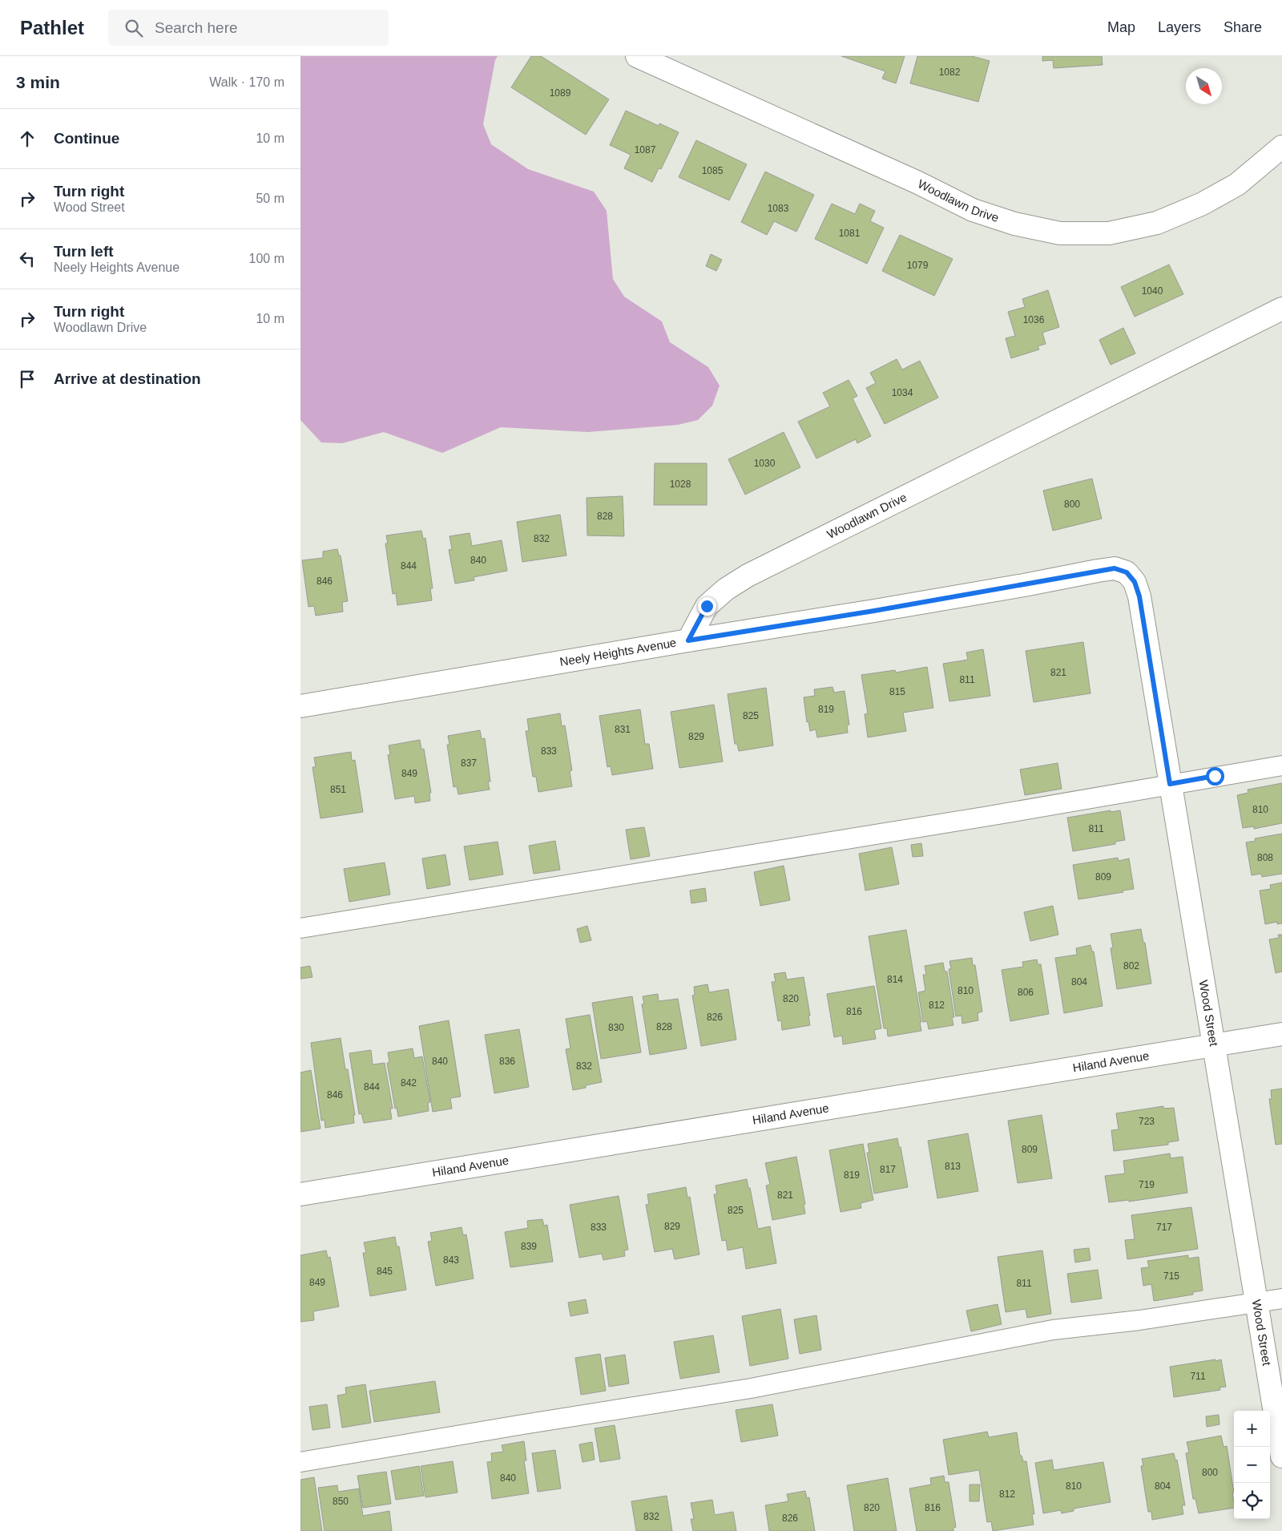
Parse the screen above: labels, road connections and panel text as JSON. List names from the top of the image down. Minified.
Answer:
{"streets":{"street":["Woodlawn Drive","Neely Heights Avenue","Wood Street","Hiland Avenue"]},"crossings":[["Woodlawn Drive","Neely Heights Avenue"],["Neely Heights Avenue","Wood Street"],["Wood Street","Hiland Avenue"]],"house_numbers":["1082","1089","1087","1085","1083","1081","1079","1040","1036","1034","1030","1028","800","828","832","840","844","846","821","811","815","819","825","831","829","833","837","849","851","810","811","808","809","802","814","804","810","806","820","812","816","826","828","830","840","836","832","842","844","846","723","809","813","817","819","719","821","825","829","833","717","839","843","845","715","849","811","711","800","840","810","804","812","850","820","816","832","826"],"north":"bottom right","page":{"header":"Pathlet","search":"Search here","nav":["Map","Layers","Share"],"heading":["3 min","Walk · 170 m"],"list":[["Continue","10 m"],["Turn right","Wood Street","50 m"],["Turn left","Neely Heights Avenue","100 m"],["Turn right","Woodlawn Drive","10 m"],"Arrive at destination"],"map_buttons":["+","−"]}}
